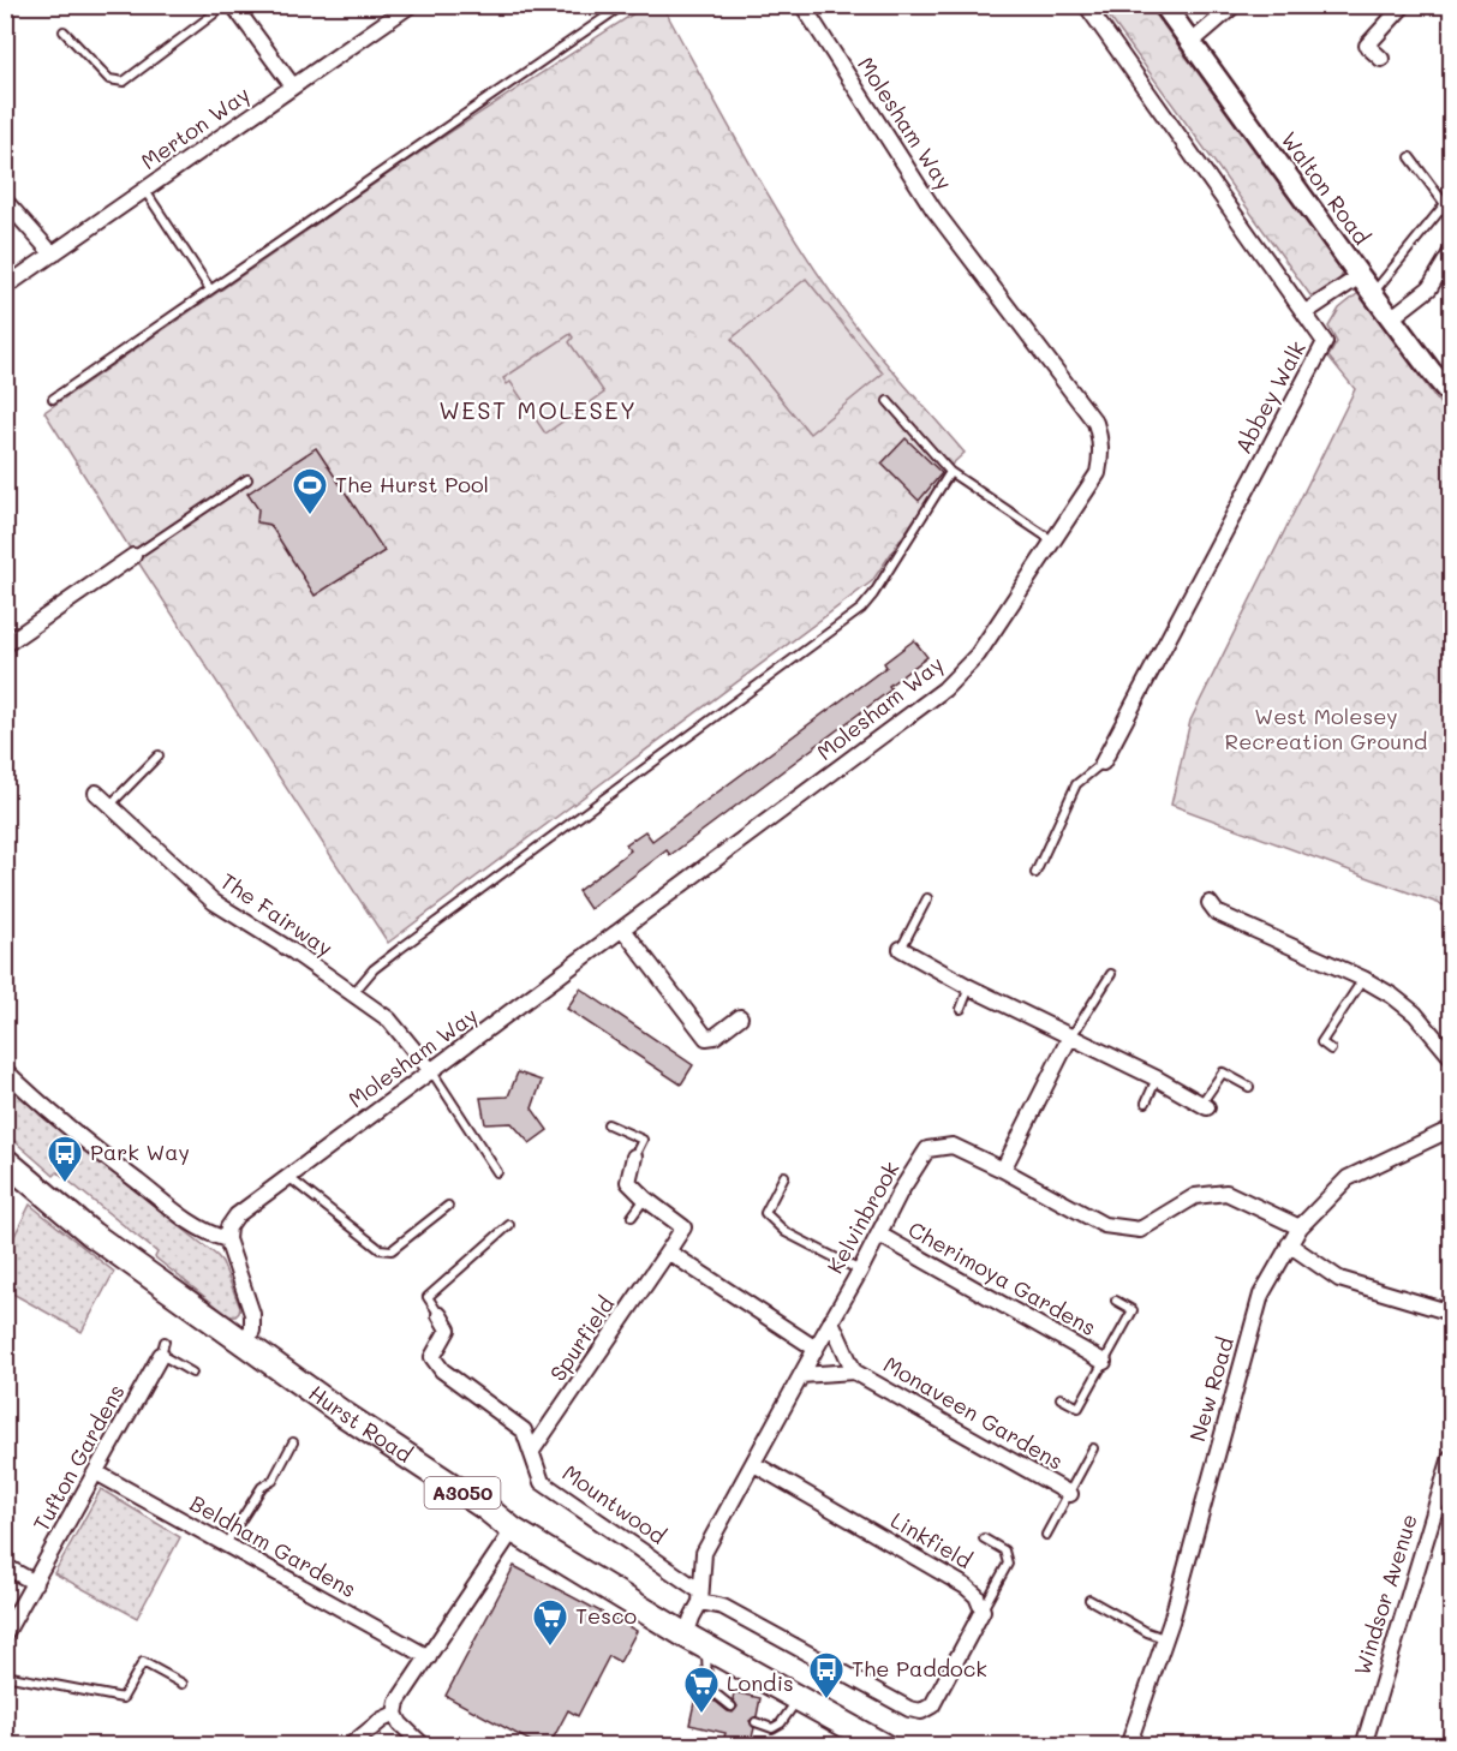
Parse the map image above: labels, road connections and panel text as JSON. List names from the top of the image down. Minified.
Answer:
{"streets":{"main road":["Walton Road","Hurst Road","A3050"],"street":["Molesham Way","Merton Way","Abbey Walk","The Fairway","Kelvinbrook","Cherimoya Gardens","Spurfield","New Road","Monaveen Gardens","Tufton Gardens","Mountwood","Linkfield","Beldham Gardens","Windsor Avenue"]},"crossings":[["Molesham Way","The Fairway"],["Kelvinbrook","Cherimoya Gardens"],["Kelvinbrook","New Road"],["Kelvinbrook","Monaveen Gardens"],["Kelvinbrook","Hurst Road"],["Kelvinbrook","Mountwood"],["Kelvinbrook","Linkfield"],["Spurfield","Mountwood"],["Tufton Gardens","Beldham Gardens"]],"districts":["WEST MOLESEY"],"parks":["West Molesey Recreation Ground"],"places":{"sports":["The Hurst Pool"],"bus stop":["Park Way","The Paddock"],"supermarket":["Tesco","Londis"]}}
